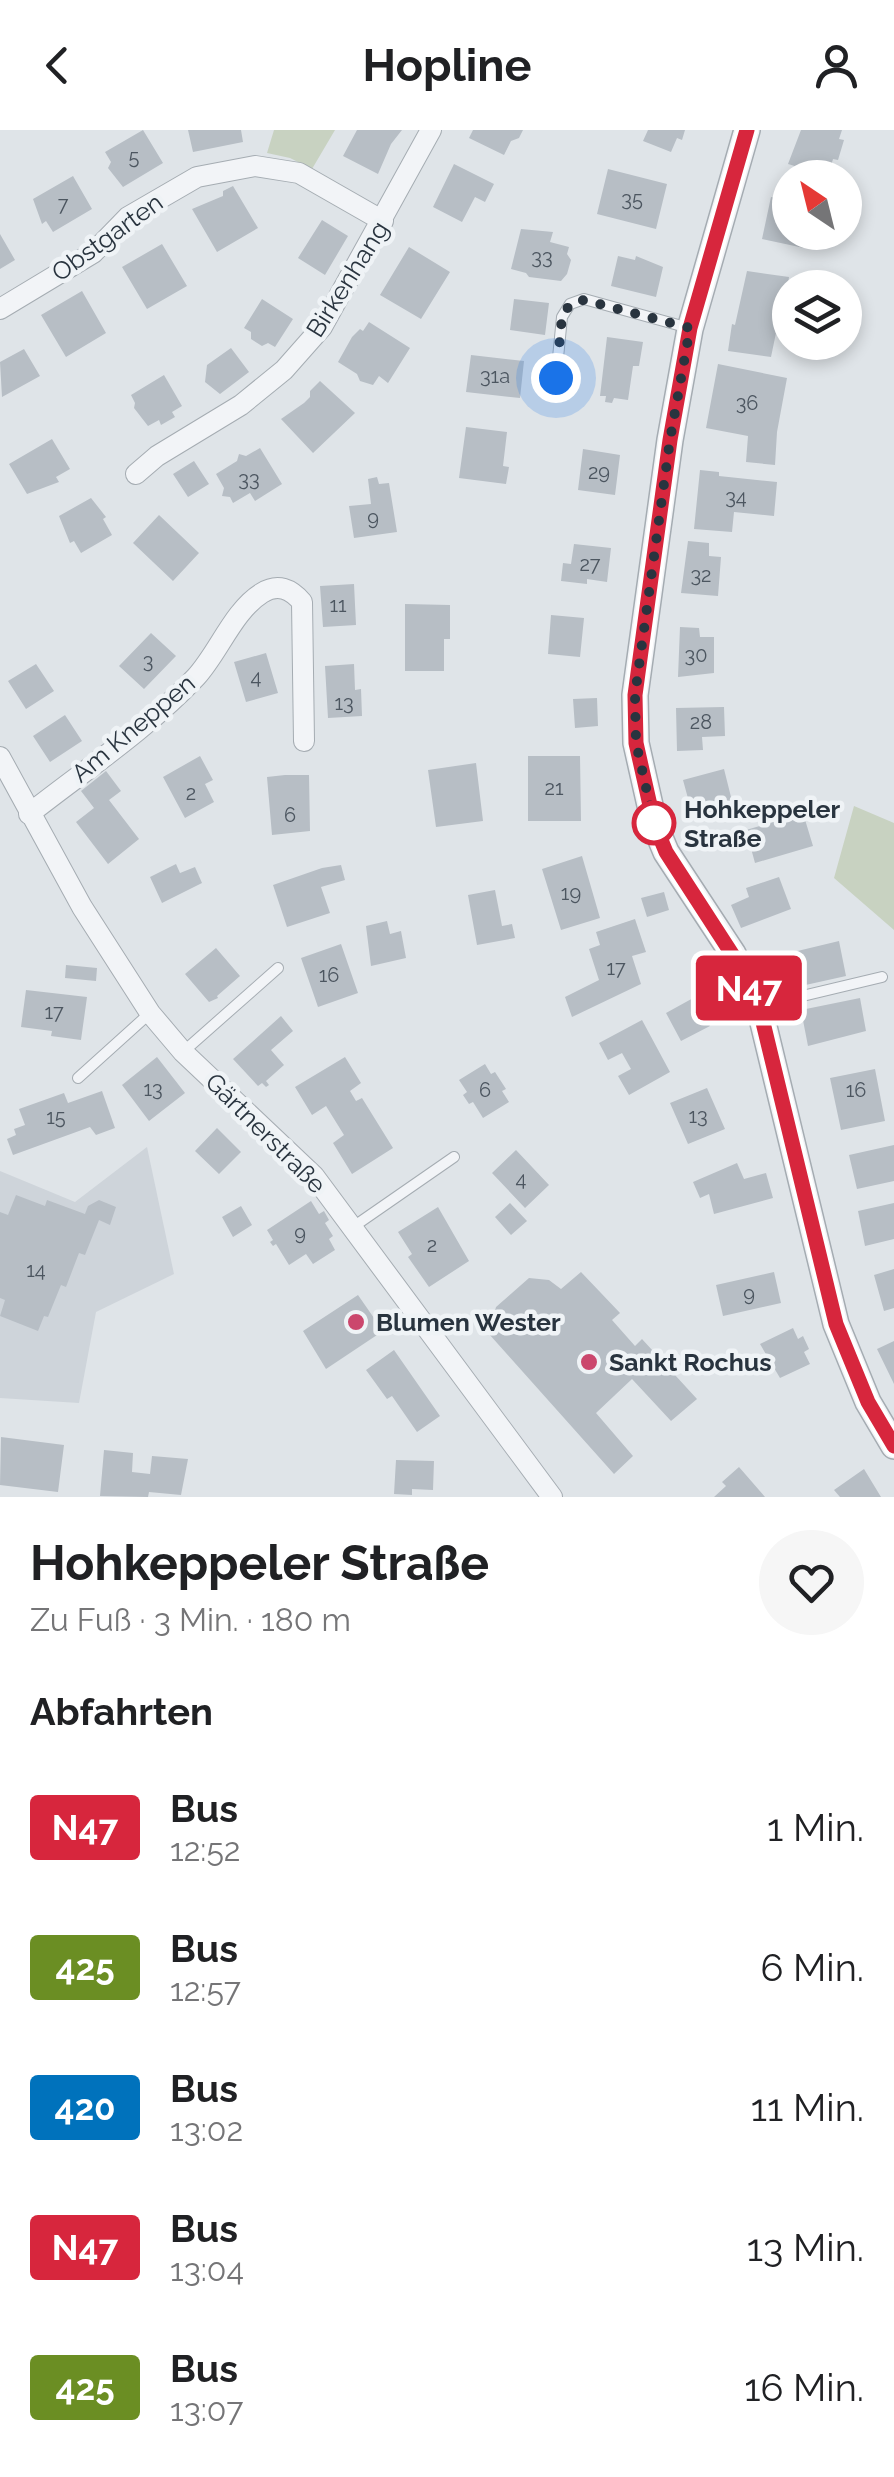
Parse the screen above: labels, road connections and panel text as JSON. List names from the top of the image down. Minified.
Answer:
{"streets":{"street":["Obstgarten","Birkenhang","Am Kneppen","Gärtnerstraße"]},"crossings":[["Obstgarten","Birkenhang"],["Am Kneppen","Gärtnerstraße"]],"places":["Hohkeppeler Straße","Blumen Wester","Sankt Rochus"],"lines":["bus line N47"],"house_numbers":["5","35","7","33","31a","36","29","33","34","9","27","32","11","30","3","4","13","28","21","2","6","19","17","16","17","13","6","16","13","15","4","9","2","14","9"],"north":"top left","page":{"header":"Hopline","on_map":"N47","heading":[["Hohkeppeler Straße","Zu Fuß · 3 Min. · 180 m"],"Abfahrten"],"list":[{"mark":"N47","name":"Bus","note":"12:52","value":"1 Min."},{"mark":"425","name":"Bus","note":"12:57","value":"6 Min."},{"mark":"420","name":"Bus","note":"13:02","value":"11 Min."},{"mark":"N47","name":"Bus","note":"13:04","value":"13 Min."},{"mark":"425","name":"Bus","note":"13:07","value":"16 Min."}]}}
